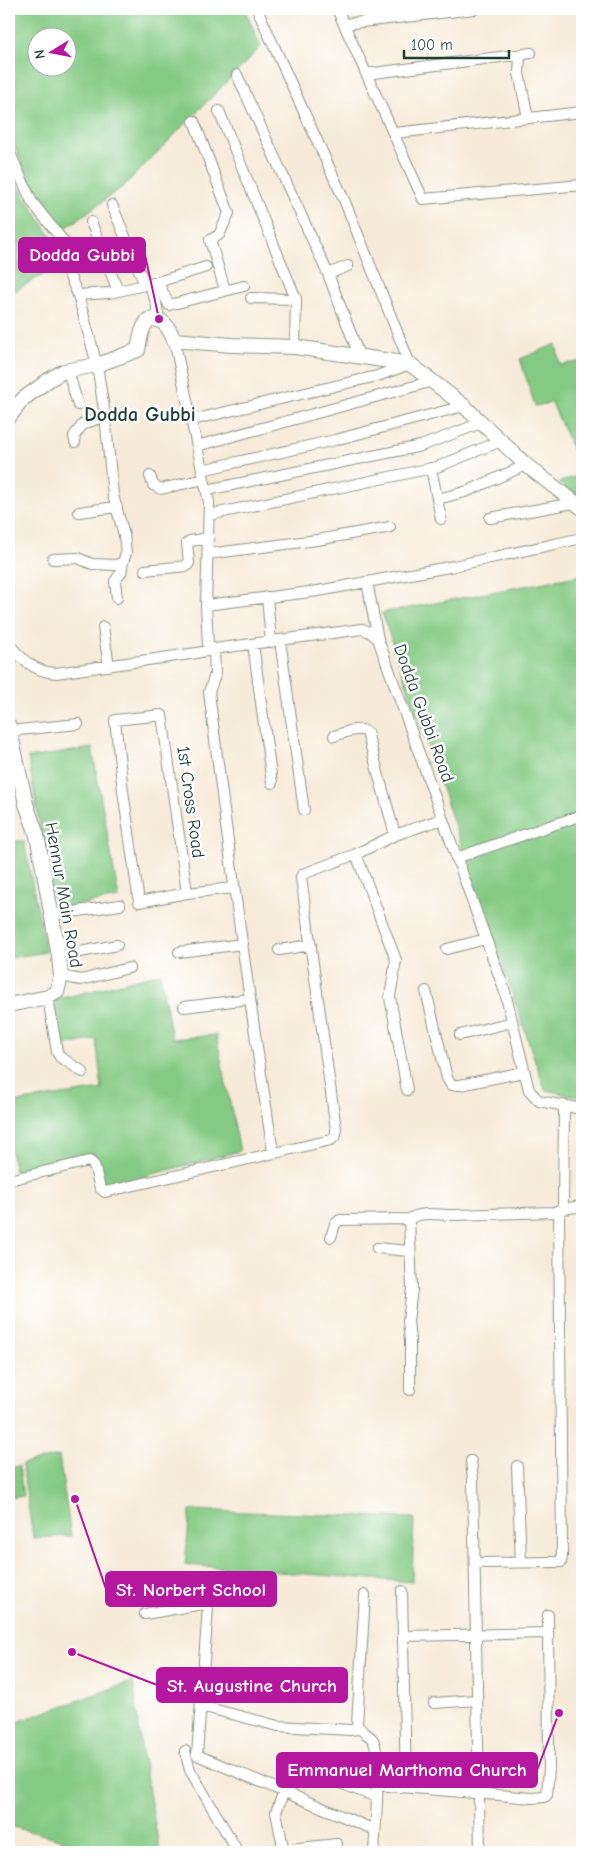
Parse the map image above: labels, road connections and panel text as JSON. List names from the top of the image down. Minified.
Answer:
{"streets":{"main road":["Hennur Main Road"],"street":["Dodda Gubbi Road","1st Cross Road"]},"districts":["Dodda Gubbi"],"places":["Dodda Gubbi","St. Norbert School","St. Augustine Church","Emmanuel Marthoma Church"],"scale_bar":"100 m","north":"left"}
